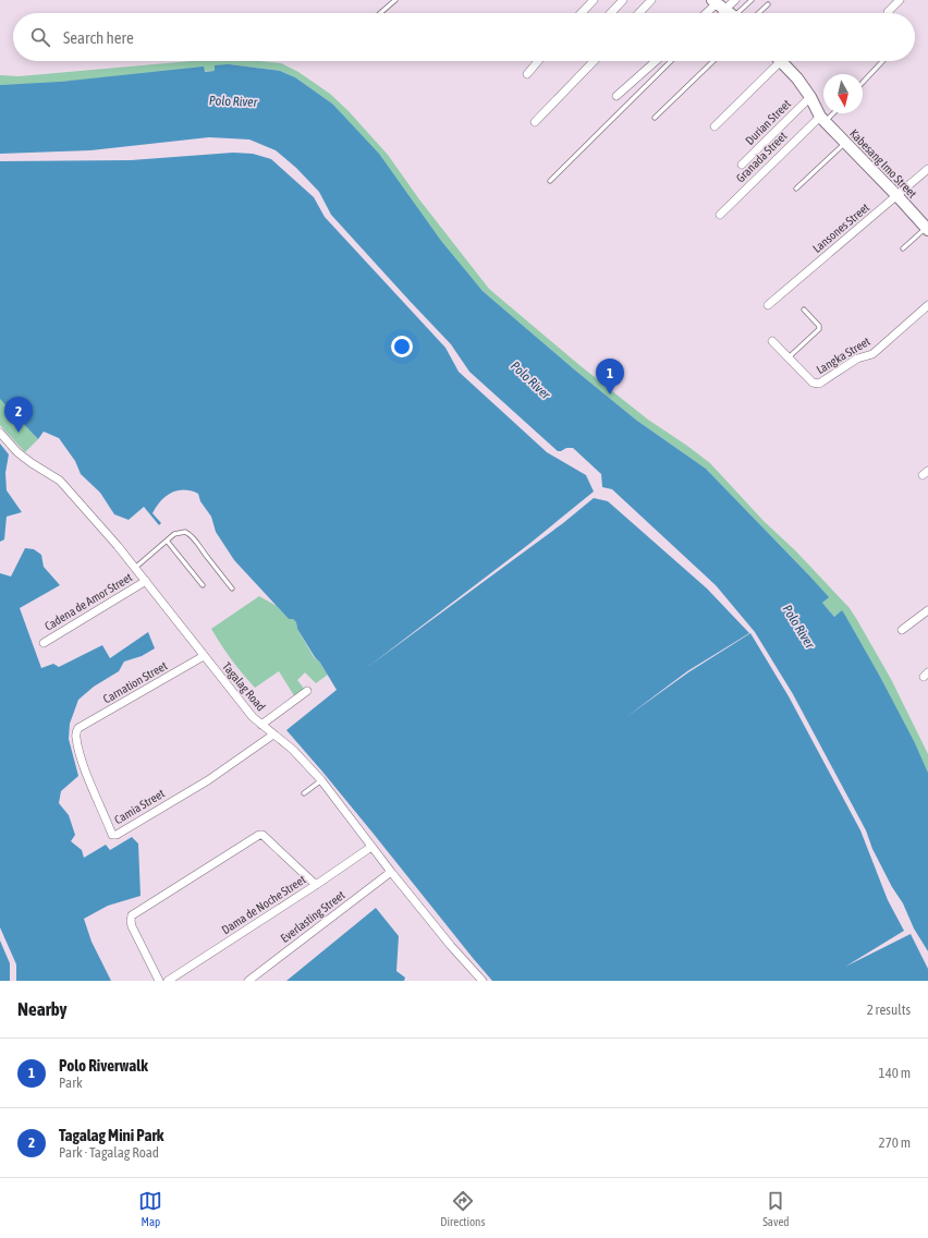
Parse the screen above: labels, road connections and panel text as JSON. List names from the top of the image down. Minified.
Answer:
{"streets":{"main road":["Kabesang Imo Street"],"street":["Durian Street","Granada Street","Lansones Street","Langka Street","Cadena de Amor Street","Carnation Street","Tagalag Road","Camia Street","Dama de Noche Street","Everlasting Street"]},"crossings":[["Durian Street","Kabesang Imo Street"],["Granada Street","Kabesang Imo Street"],["Kabesang Imo Street","Lansones Street"],["Cadena de Amor Street","Tagalag Road"],["Carnation Street","Tagalag Road"],["Carnation Street","Camia Street"],["Tagalag Road","Camia Street"],["Tagalag Road","Dama de Noche Street"],["Tagalag Road","Everlasting Street"]],"water":["Polo River"],"north":"bottom","page":{"search":"Search here","pins":["1","2"],"heading":["Nearby","2 results"],"list":[{"mark":"1","name":"Polo Riverwalk","note":"Park","value":"140 m"},{"mark":"2","name":"Tagalag Mini Park","note":"Park · Tagalag Road","value":"270 m"}],"nav":["Map","Directions","Saved"]}}
